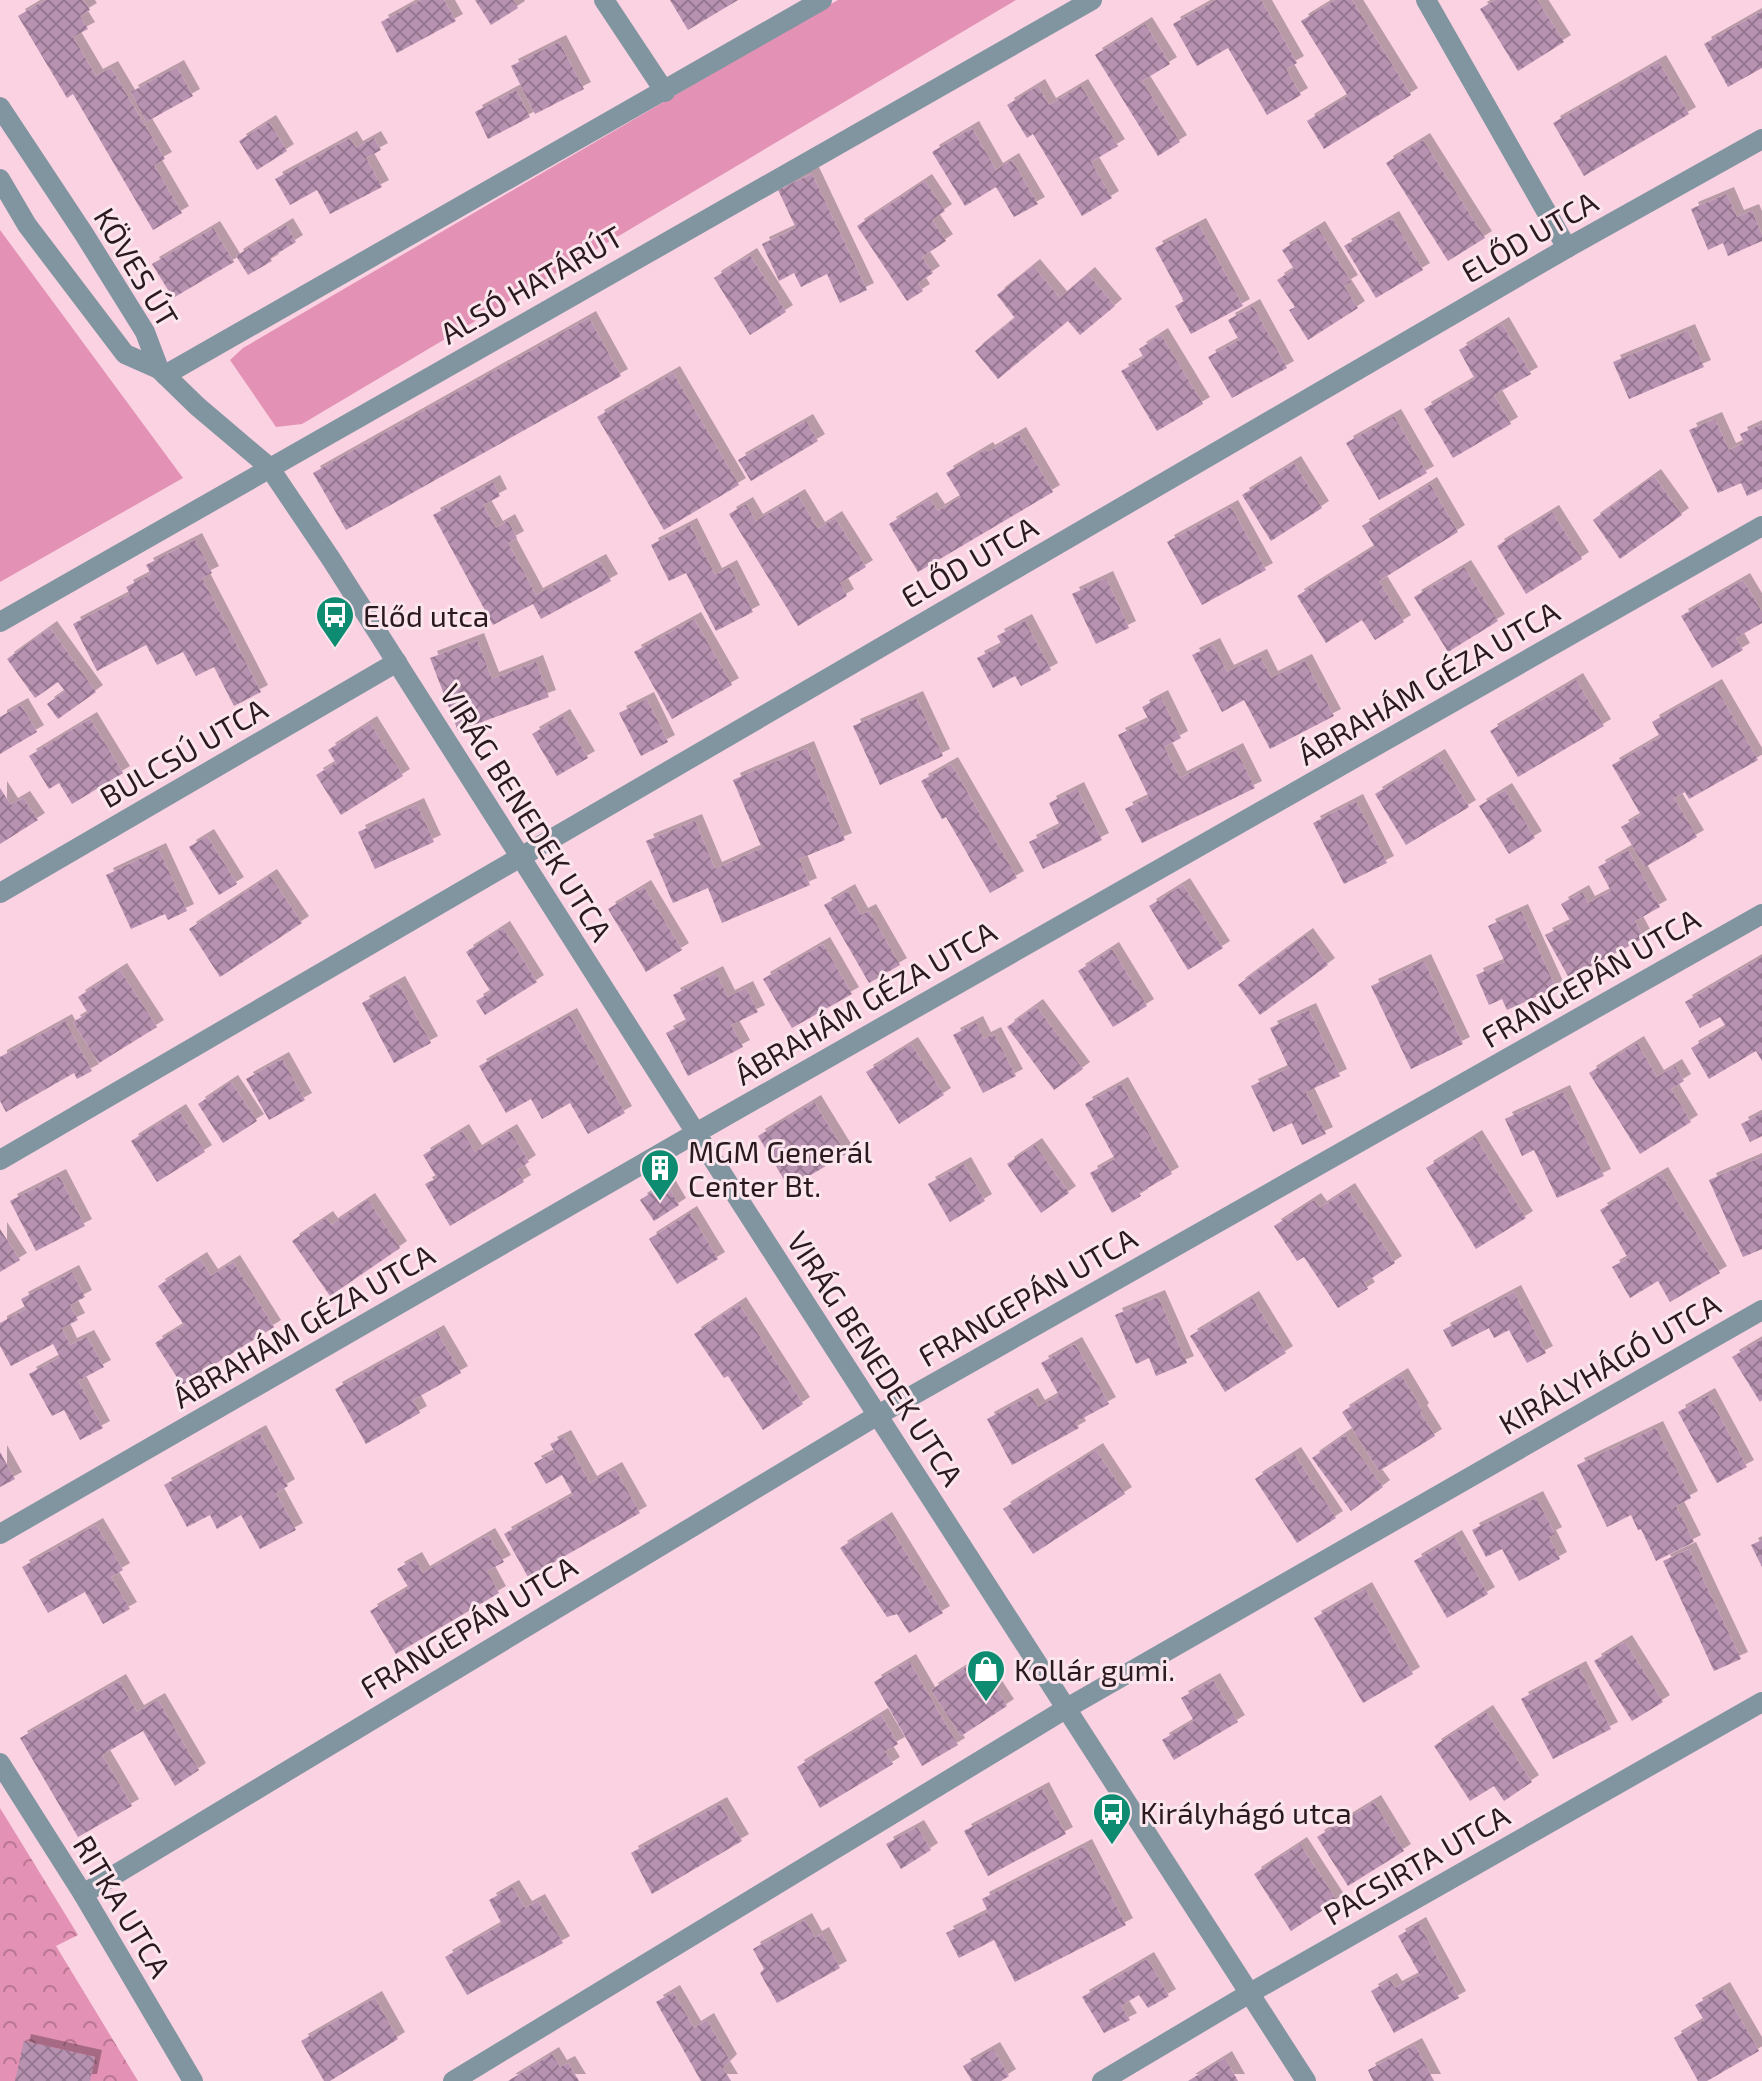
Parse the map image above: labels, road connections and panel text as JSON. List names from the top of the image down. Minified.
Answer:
{"streets":{"street":["ELŐD UTCA","KÖVES ÚT","ALSÓ HATÁRÚT","ÁBRAHÁM GÉZA UTCA","BULCSÚ UTCA","VIRÁG BENEDEK UTCA","FRANGEPÁN UTCA","KIRÁLYHÁGÓ UTCA","PACSIRTA UTCA","RITKA UTCA"]},"crossings":[["ELŐD UTCA","VIRÁG BENEDEK UTCA"],["KÖVES ÚT","VIRÁG BENEDEK UTCA"],["ALSÓ HATÁRÚT","VIRÁG BENEDEK UTCA"],["ÁBRAHÁM GÉZA UTCA","VIRÁG BENEDEK UTCA"],["BULCSÚ UTCA","VIRÁG BENEDEK UTCA"],["VIRÁG BENEDEK UTCA","FRANGEPÁN UTCA"],["VIRÁG BENEDEK UTCA","KIRÁLYHÁGÓ UTCA"],["VIRÁG BENEDEK UTCA","PACSIRTA UTCA"],["FRANGEPÁN UTCA","RITKA UTCA"]],"places":{"bus stop":["Előd utca","Királyhágó utca"],"building":["MGM Generál Center Bt."],"shop":["Kollár gumi."]}}
